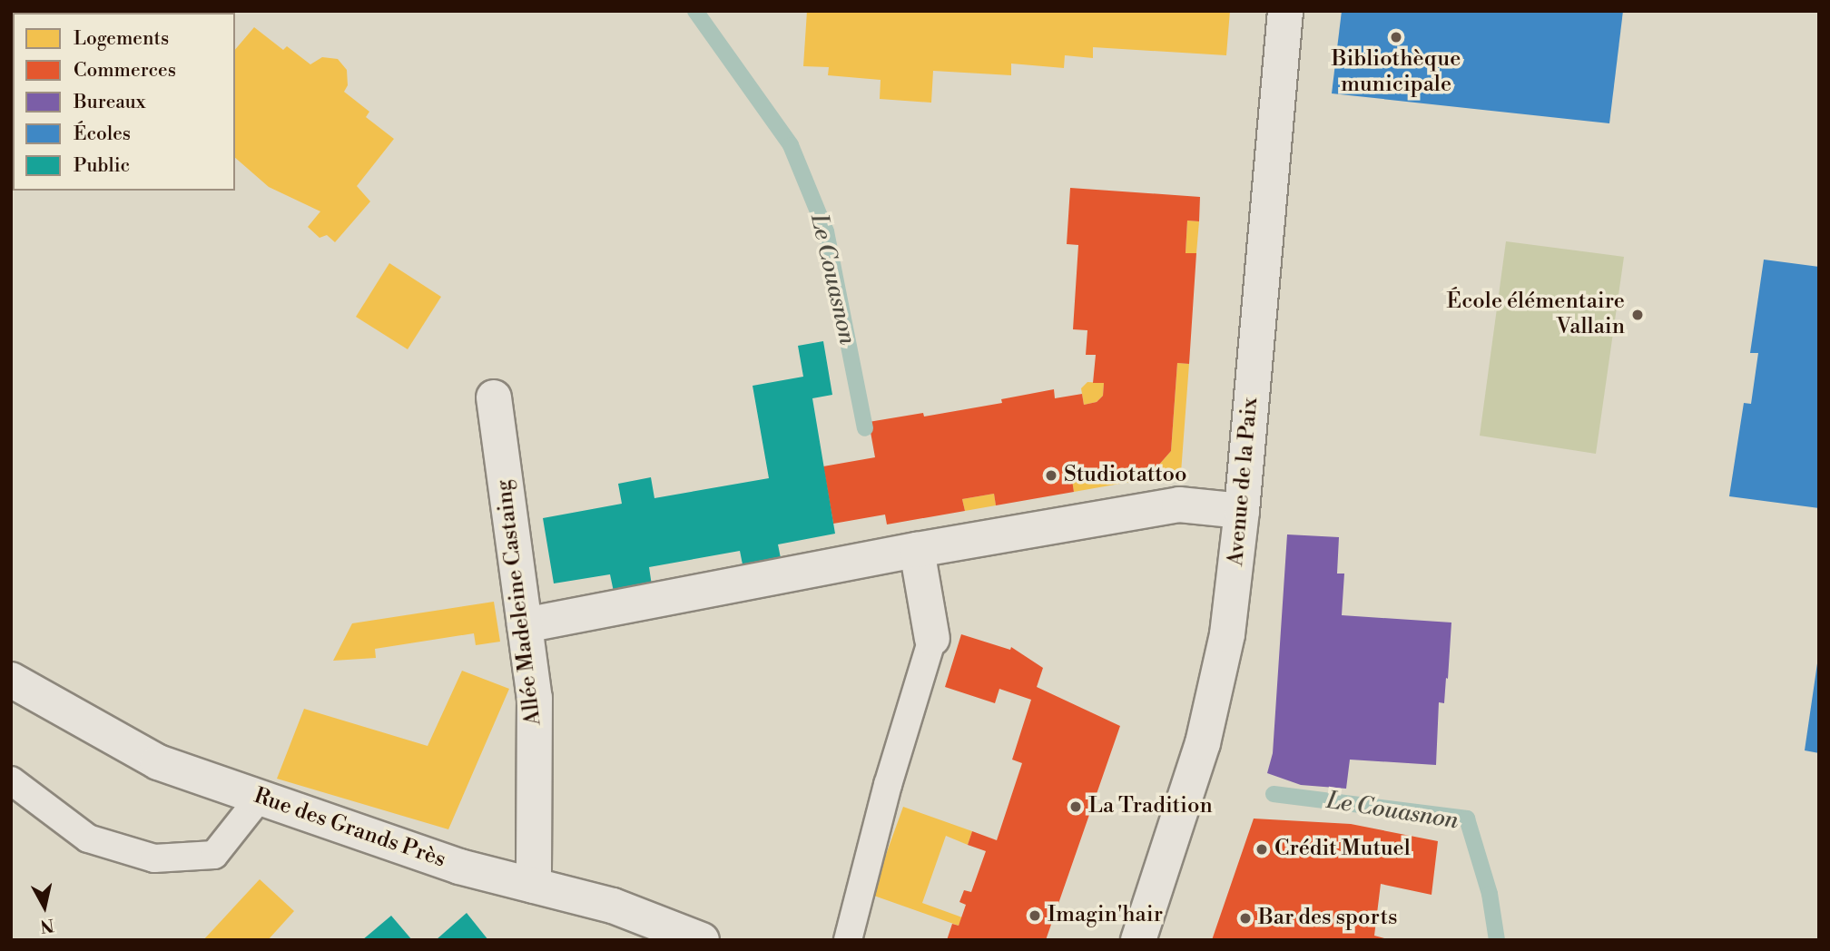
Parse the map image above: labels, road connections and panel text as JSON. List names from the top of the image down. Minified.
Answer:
{"streets":{"street":["Avenue de la Paix","Allée Madeleine Castaing","Rue des Grands Près"]},"crossings":[["Allée Madeleine Castaing","Rue des Grands Près"]],"water":["Le Couasnon"],"places":["Bibliothèque municipale","École élémentaire Vallain","Studiotattoo","La Tradition","Crédit Mutuel","Imagin'hair","Bar des sports"],"legend":["Logements","Commerces","Bureaux","Écoles","Public"],"north":"bottom"}
